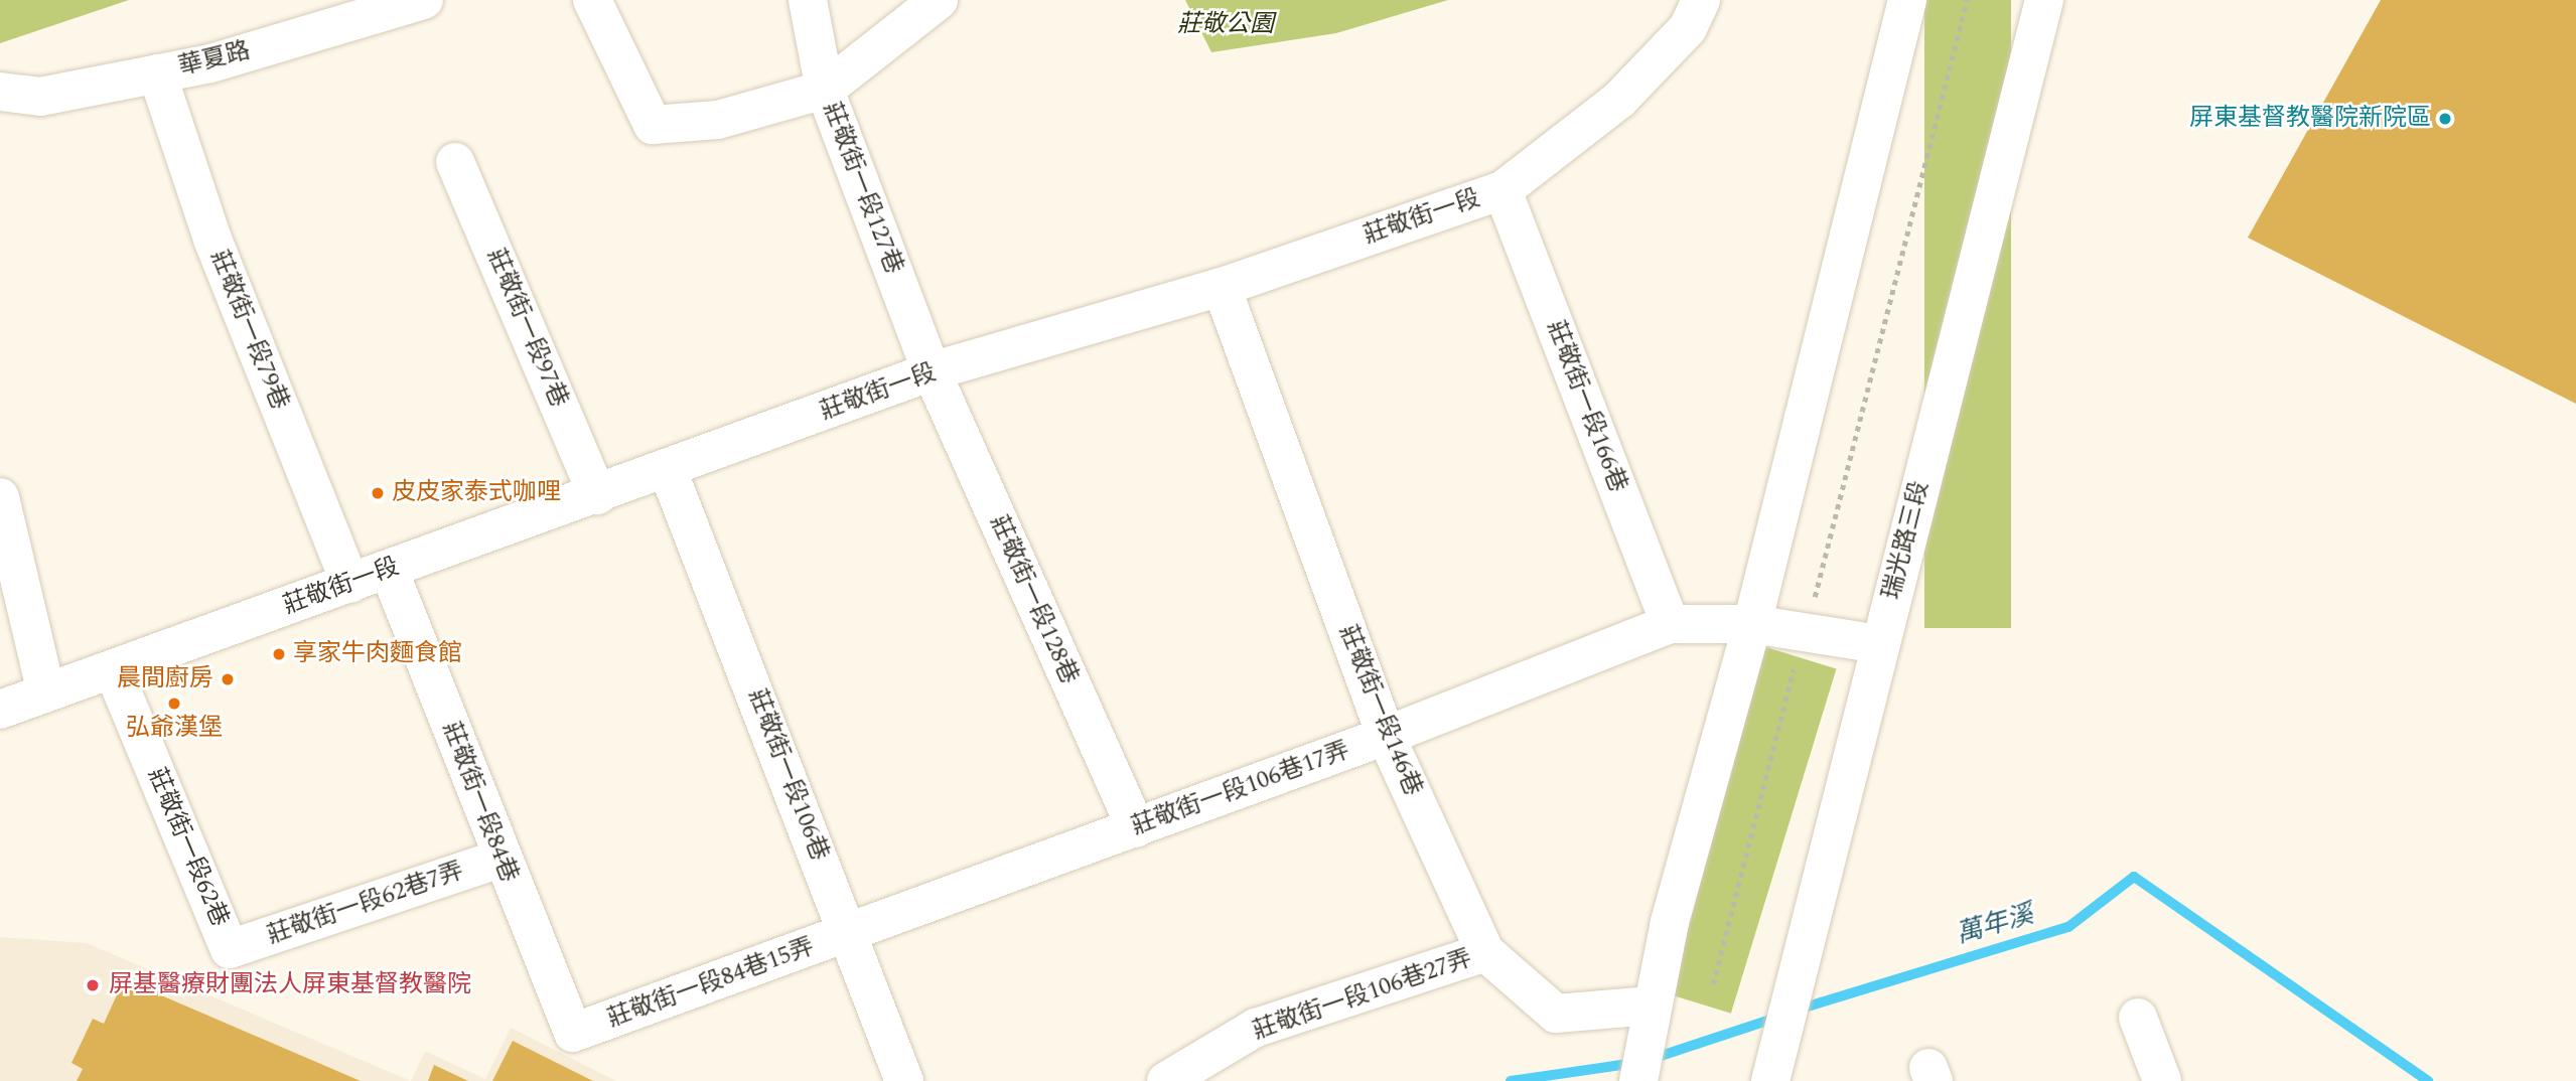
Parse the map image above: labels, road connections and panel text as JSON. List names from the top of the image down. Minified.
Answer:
{"streets":{"street":["華夏路","莊敬街一段127巷","莊敬街一段","莊敬街一段97巷","莊敬街一段79巷","莊敬街一段166巷","瑞光路三段","莊敬街一段128巷","莊敬街一段146巷","莊敬街一段106巷","莊敬街一段106巷17弄","莊敬街一段84巷","莊敬街一段62巷","莊敬街一段62巷7弄","莊敬街一段84巷15弄","莊敬街一段106巷27弄"]},"crossings":[["華夏路","莊敬街一段79巷"],["莊敬街一段127巷","莊敬街一段"],["莊敬街一段127巷","莊敬街一段128巷"],["莊敬街一段","莊敬街一段97巷"],["莊敬街一段","莊敬街一段79巷"],["莊敬街一段","莊敬街一段166巷"],["莊敬街一段","莊敬街一段128巷"],["莊敬街一段","莊敬街一段146巷"],["莊敬街一段","莊敬街一段106巷"],["莊敬街一段","莊敬街一段84巷"],["莊敬街一段","莊敬街一段62巷"],["莊敬街一段166巷","莊敬街一段106巷17弄"],["莊敬街一段128巷","莊敬街一段106巷17弄"],["莊敬街一段146巷","莊敬街一段106巷17弄"],["莊敬街一段146巷","莊敬街一段106巷27弄"],["莊敬街一段106巷","莊敬街一段106巷17弄"],["莊敬街一段106巷","莊敬街一段84巷15弄"],["莊敬街一段106巷17弄","莊敬街一段84巷15弄"],["莊敬街一段84巷","莊敬街一段62巷7弄"],["莊敬街一段84巷","莊敬街一段84巷15弄"],["莊敬街一段62巷","莊敬街一段62巷7弄"]],"water":["萬年溪"],"parks":["莊敬公園"],"places":["屏東基督教醫院新院區","皮皮家泰式咖哩","享家牛肉麵食館","晨間廚房","弘爺漢堡","屏基醫療財團法人屏東基督教醫院"]}
